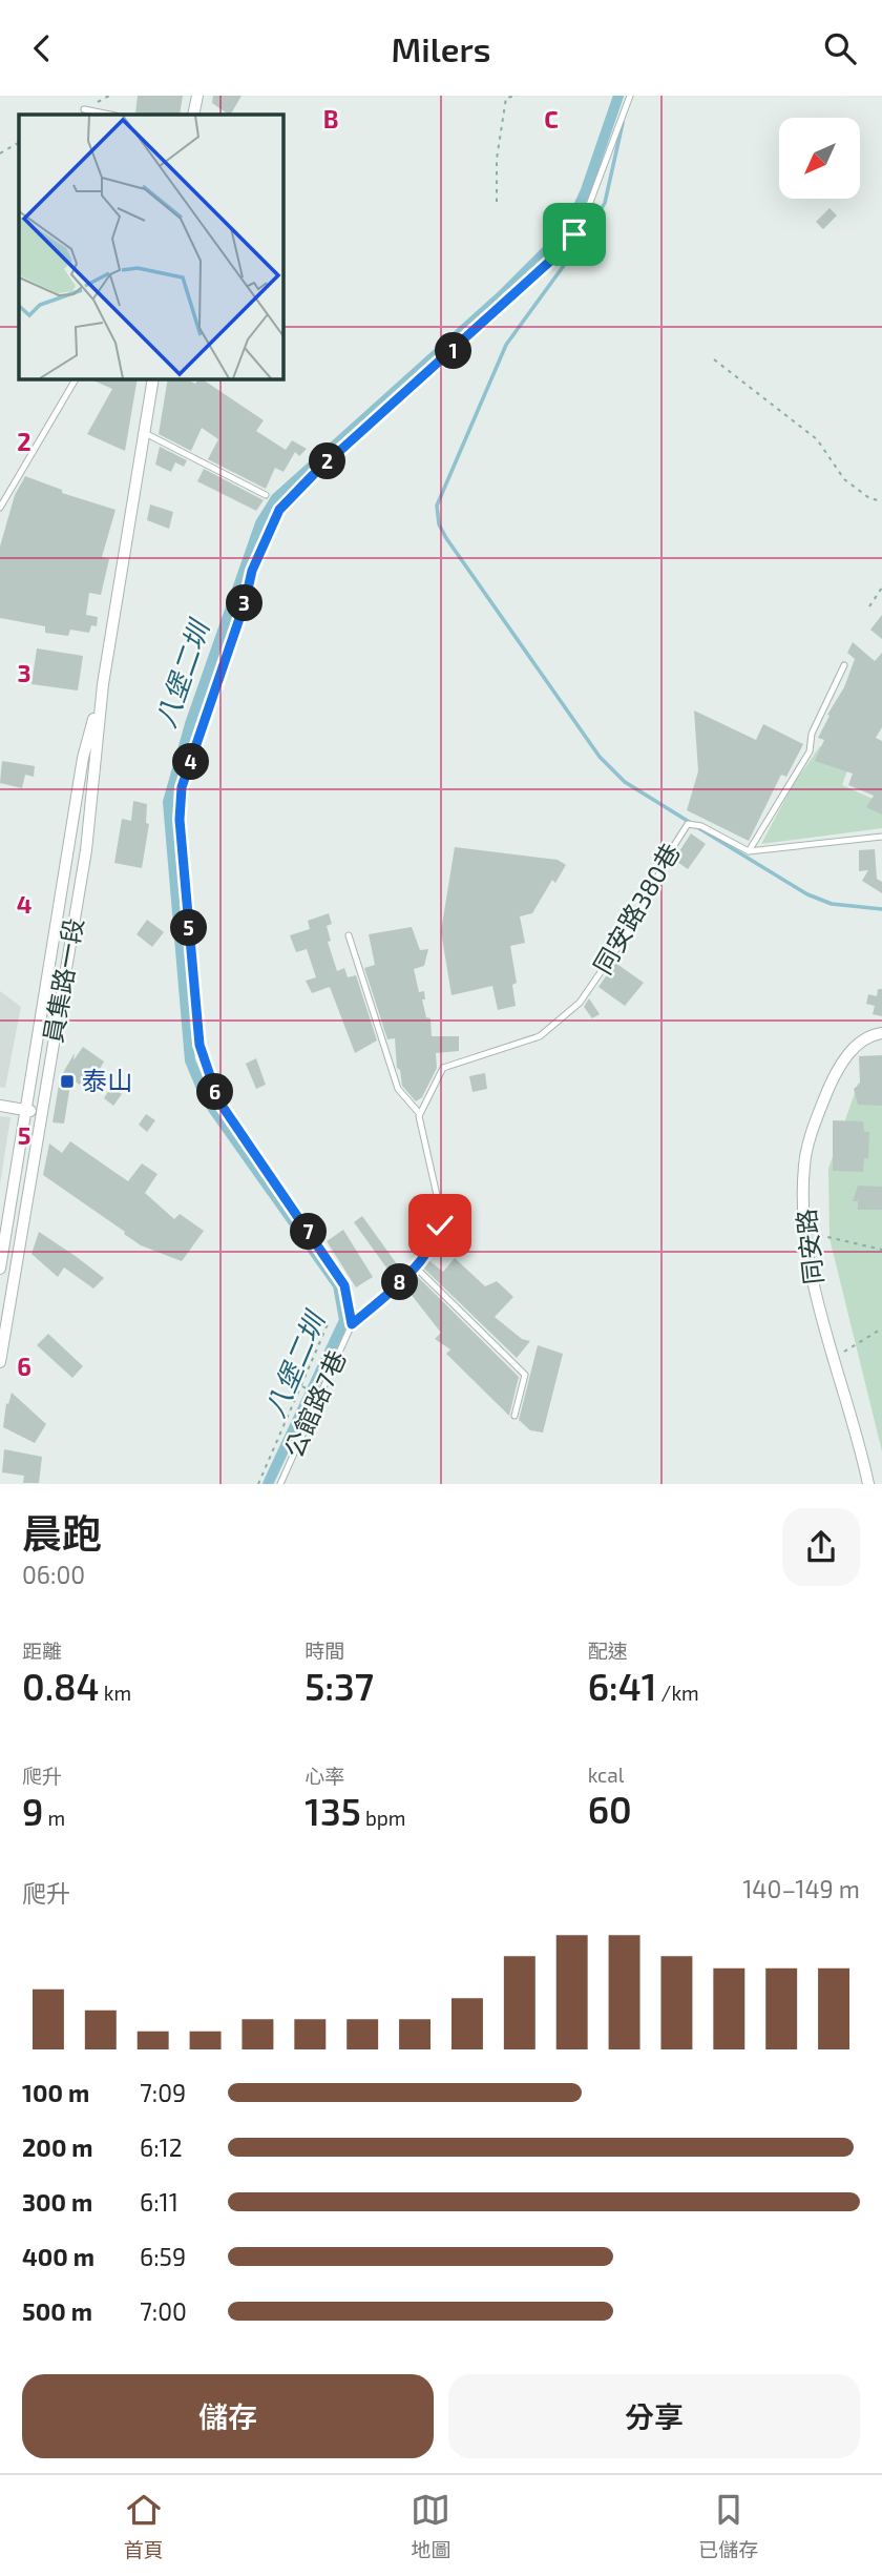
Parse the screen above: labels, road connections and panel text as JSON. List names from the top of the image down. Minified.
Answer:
{"streets":{"street":["員集路一段","同安路"],"lane":["同安路380巷","公館路7巷"]},"water":["八堡二圳"],"places":{"transit":["泰山"]},"north":"bottom left","page":{"header":"Milers","pins":["1","2","3","4","5","6","7","8"],"heading":["晨跑","06:00"],"stats":[["距離","0.84 km"],["時間","5:37"],["配速","6:41 /km"],["爬升","9 m"],["心率","135 bpm"],["kcal","60"]],"chart":["爬升","140–149 m"],"list":[{"name":"100 m","note":"7:09"},{"name":"200 m","note":"6:12"},{"name":"300 m","note":"6:11"},{"name":"400 m","note":"6:59"},{"name":"500 m","note":"7:00"}],"buttons":["儲存","分享"],"tabs":["首頁","地圖","已儲存"]},"grid":{"columns":["B","C"],"rows":["2","3","4","5","6"]}}
